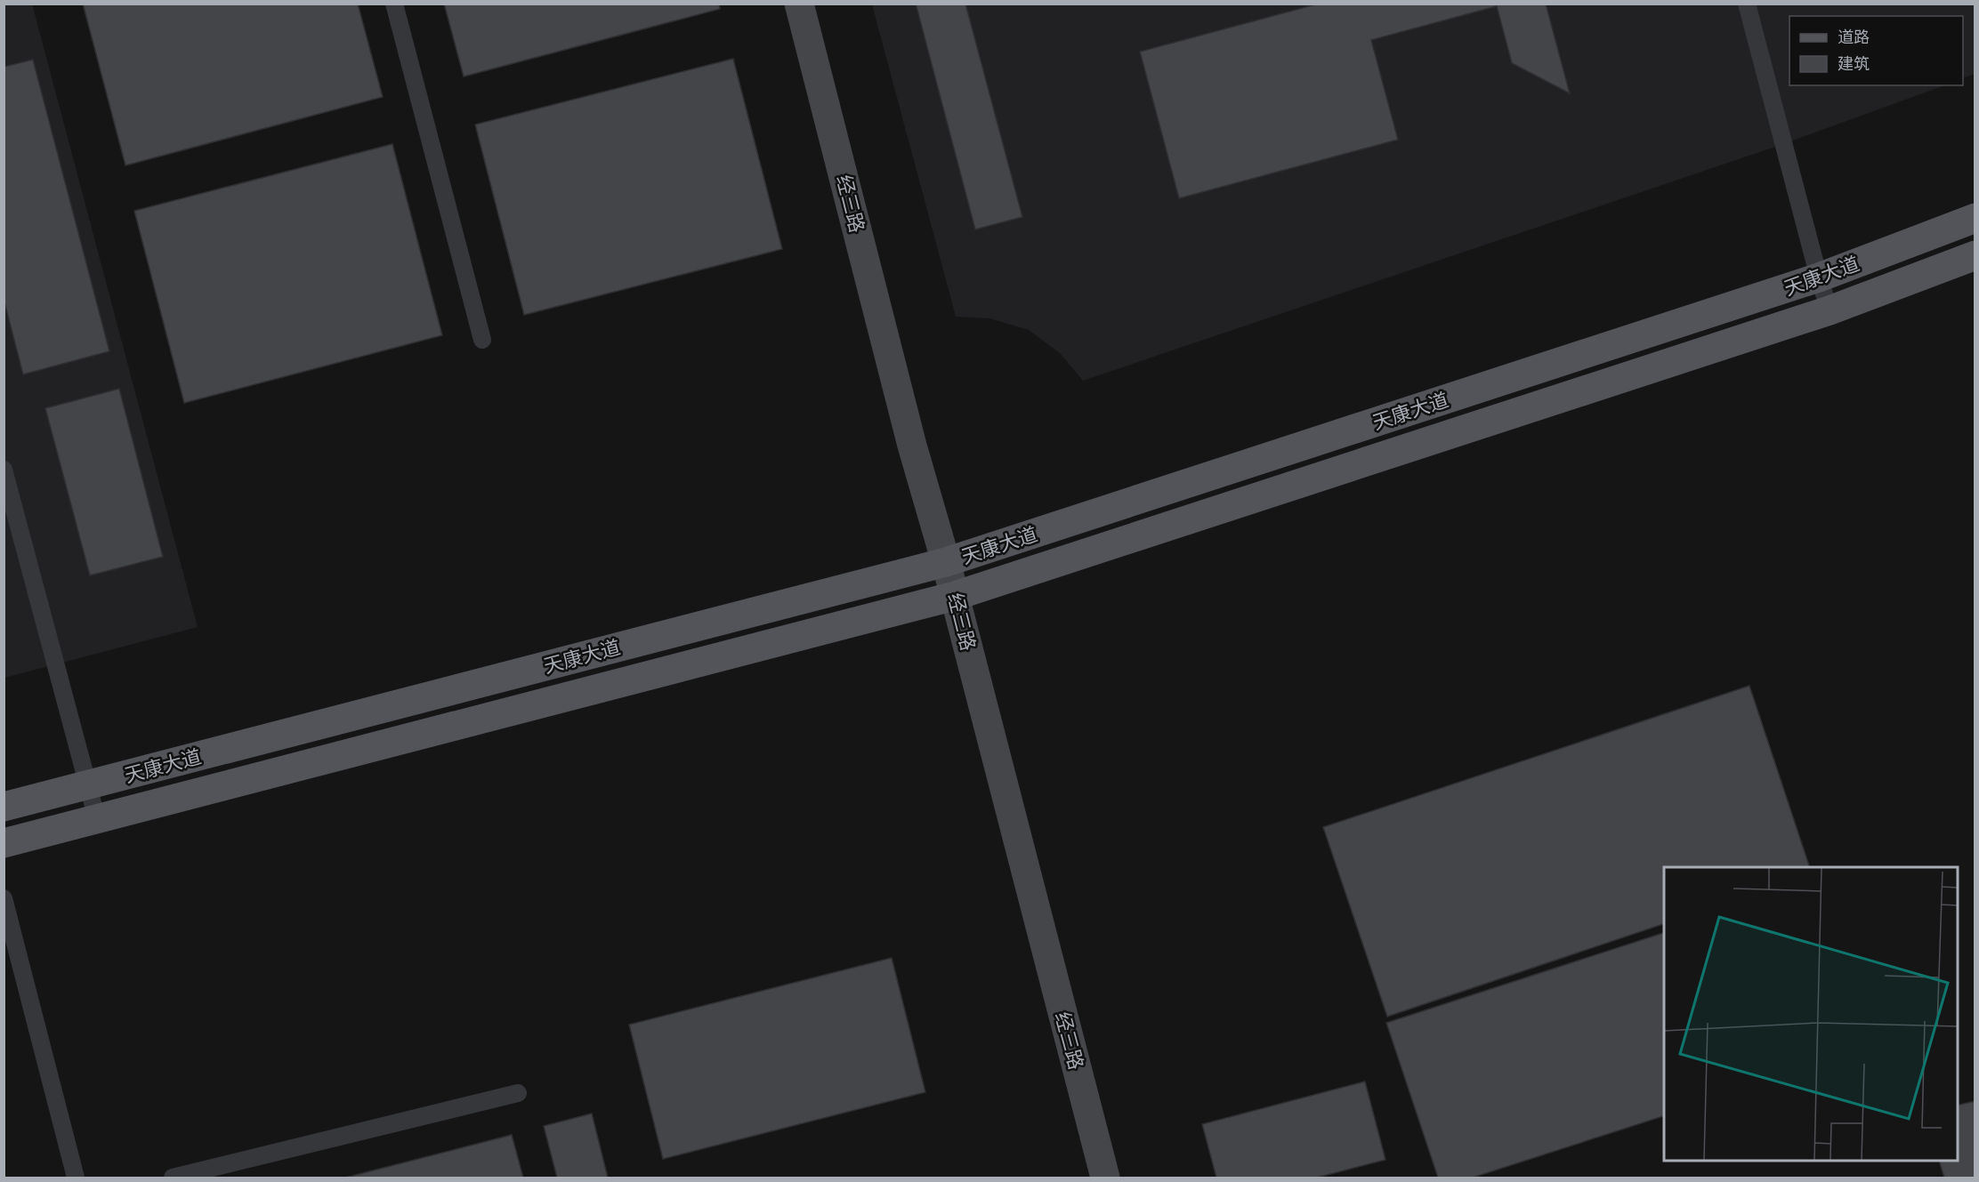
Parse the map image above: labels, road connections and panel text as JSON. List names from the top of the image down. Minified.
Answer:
{"streets":{"main road":["天康大道"],"street":["经三路"]},"crossings":[["经三路","天康大道"]],"legend":["道路","建筑"]}
